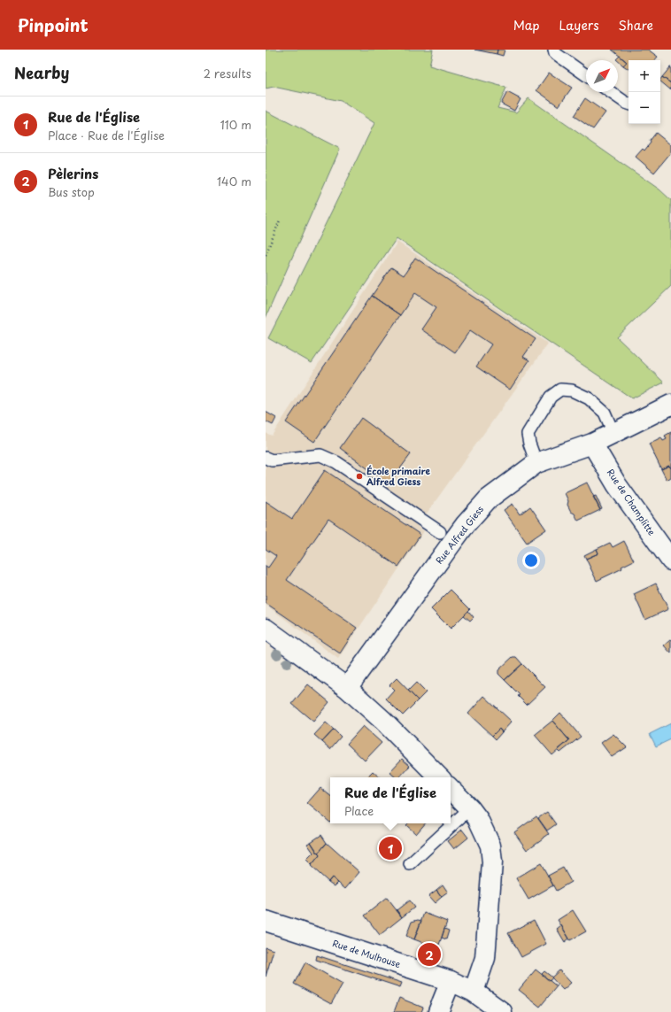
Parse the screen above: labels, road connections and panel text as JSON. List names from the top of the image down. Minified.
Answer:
{"streets":{"street":["Rue de Champlitte","Rue Alfred Giess","Rue de Mulhouse"]},"crossings":[["Rue de Champlitte","Rue Alfred Giess"]],"places":["École primaire Alfred Giess"],"north":"top right","page":{"header":"Pinpoint","nav":["Map","Layers","Share"],"heading":["Nearby","2 results"],"map_buttons":["+","−"],"list":[{"mark":"1","name":"Rue de l'Église","note":"Place · Rue de l'Église","value":"110 m"},{"mark":"2","name":"Pèlerins","note":"Bus stop","value":"140 m"}],"popup":["Rue de l'Église","Place"],"pins":["1","2"]}}
